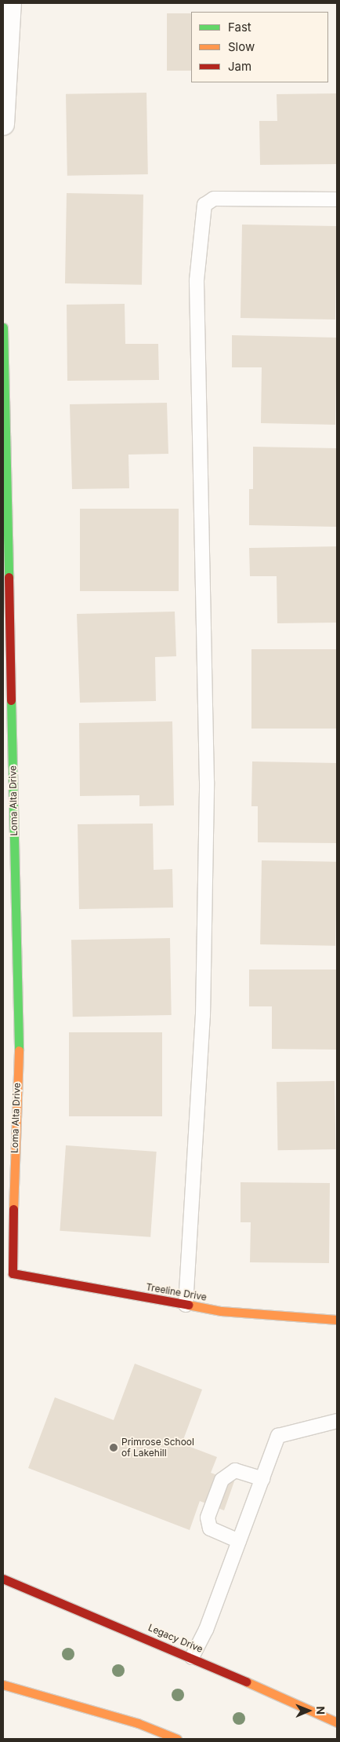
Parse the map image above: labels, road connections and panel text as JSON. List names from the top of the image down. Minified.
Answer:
{"streets":{"street":["Loma Alta Drive","Treeline Drive","Legacy Drive"]},"crossings":[["Loma Alta Drive","Treeline Drive"]],"places":["Primrose School of Lakehill"],"legend":["Fast","Slow","Jam"],"north":"right"}
